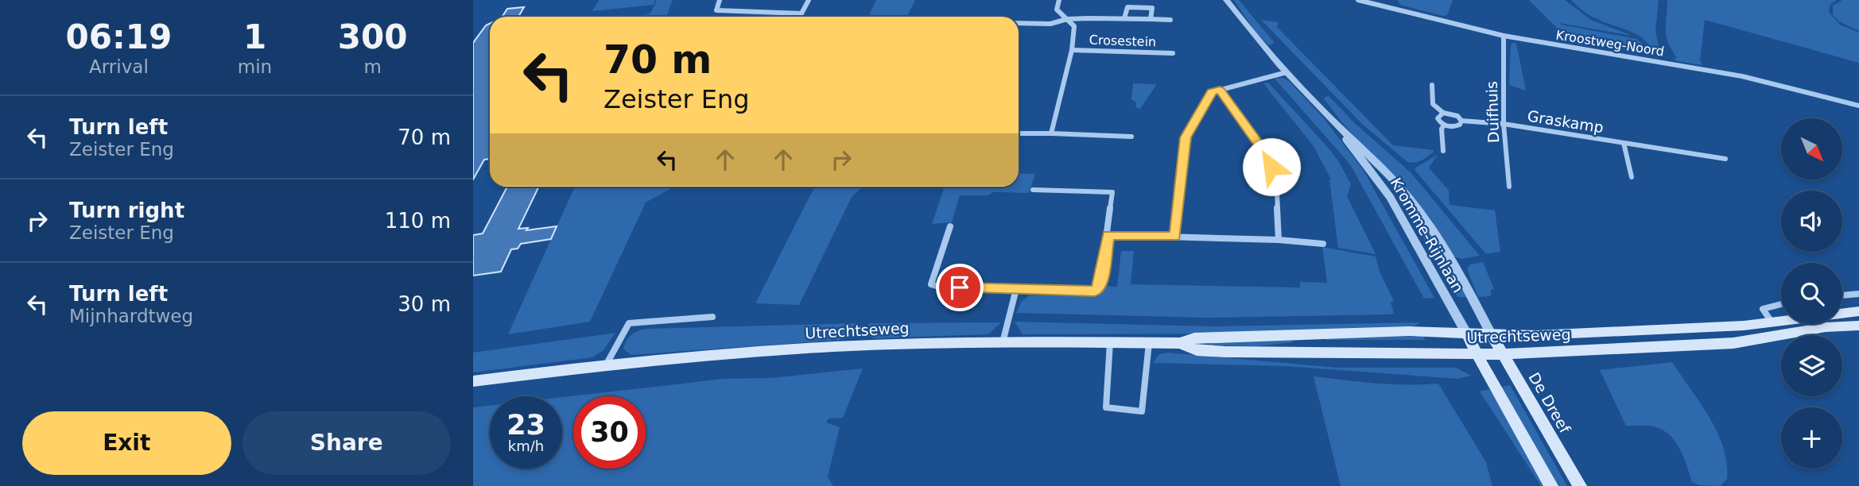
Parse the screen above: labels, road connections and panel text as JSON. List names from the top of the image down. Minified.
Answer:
{"streets":{"main road":["Utrechtseweg","De Dreef"],"street":["Crosestein","Kroostweg-Noord","Duifhuis","Graskamp","Kromme-Rijnlaan"]},"crossings":[["Kroostweg-Noord","Duifhuis"],["Duifhuis","Graskamp"],["Kromme-Rijnlaan","Utrechtseweg"],["Kromme-Rijnlaan","De Dreef"],["Utrechtseweg","De Dreef"]],"north":"bottom right","page":{"eta":["06:19","Arrival","1","min","300","m"],"turn":["70 m","Zeister Eng"],"list":[{"name":"Turn left","note":"Zeister Eng","value":"70 m"},{"name":"Turn right","note":"Zeister Eng","value":"110 m"},{"name":"Turn left","note":"Mijnhardtweg","value":"30 m"}],"map_buttons":"+","speed":"23 km/h","limit":"30","buttons":["Exit","Share"]}}
